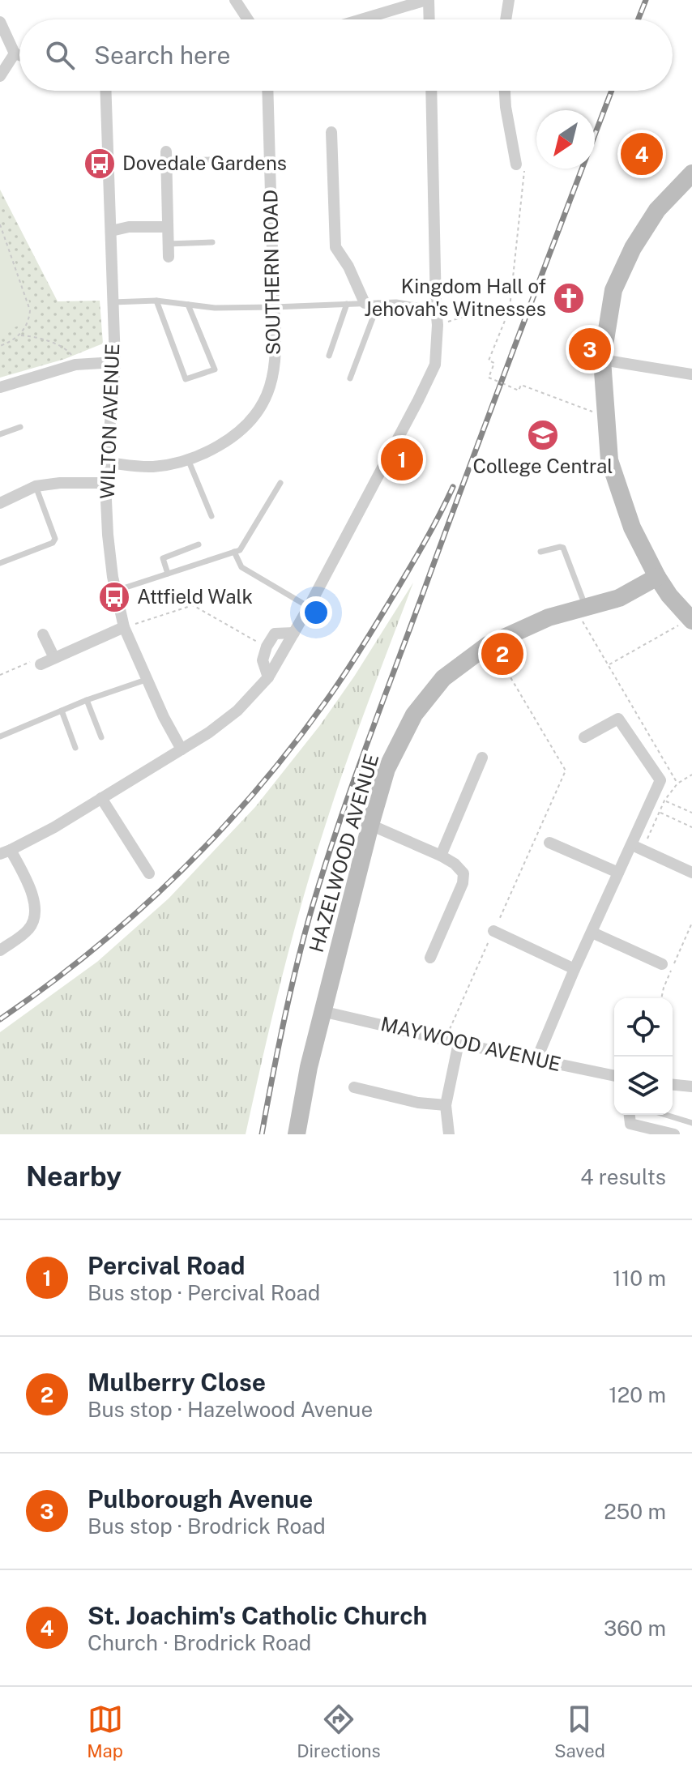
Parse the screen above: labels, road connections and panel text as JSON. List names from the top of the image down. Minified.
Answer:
{"streets":{"street":["SOUTHERN ROAD","WILTON AVENUE","HAZELWOOD AVENUE","MAYWOOD AVENUE"]},"crossings":[["SOUTHERN ROAD","WILTON AVENUE"],["HAZELWOOD AVENUE","MAYWOOD AVENUE"]],"places":{"bus stop":["Dovedale Gardens","Attfield Walk"],"church":["Kingdom Hall of Jehovah's Witnesses"],"school or university":["College Central"]},"north":"bottom left","page":{"search":"Search here","pins":["4","3","1","2"],"heading":["Nearby","4 results"],"list":[{"mark":"1","name":"Percival Road","note":"Bus stop · Percival Road","value":"110 m"},{"mark":"2","name":"Mulberry Close","note":"Bus stop · Hazelwood Avenue","value":"120 m"},{"mark":"3","name":"Pulborough Avenue","note":"Bus stop · Brodrick Road","value":"250 m"},{"mark":"4","name":"St. Joachim's Catholic Church","note":"Church · Brodrick Road","value":"360 m"}],"nav":["Map","Directions","Saved"]}}
